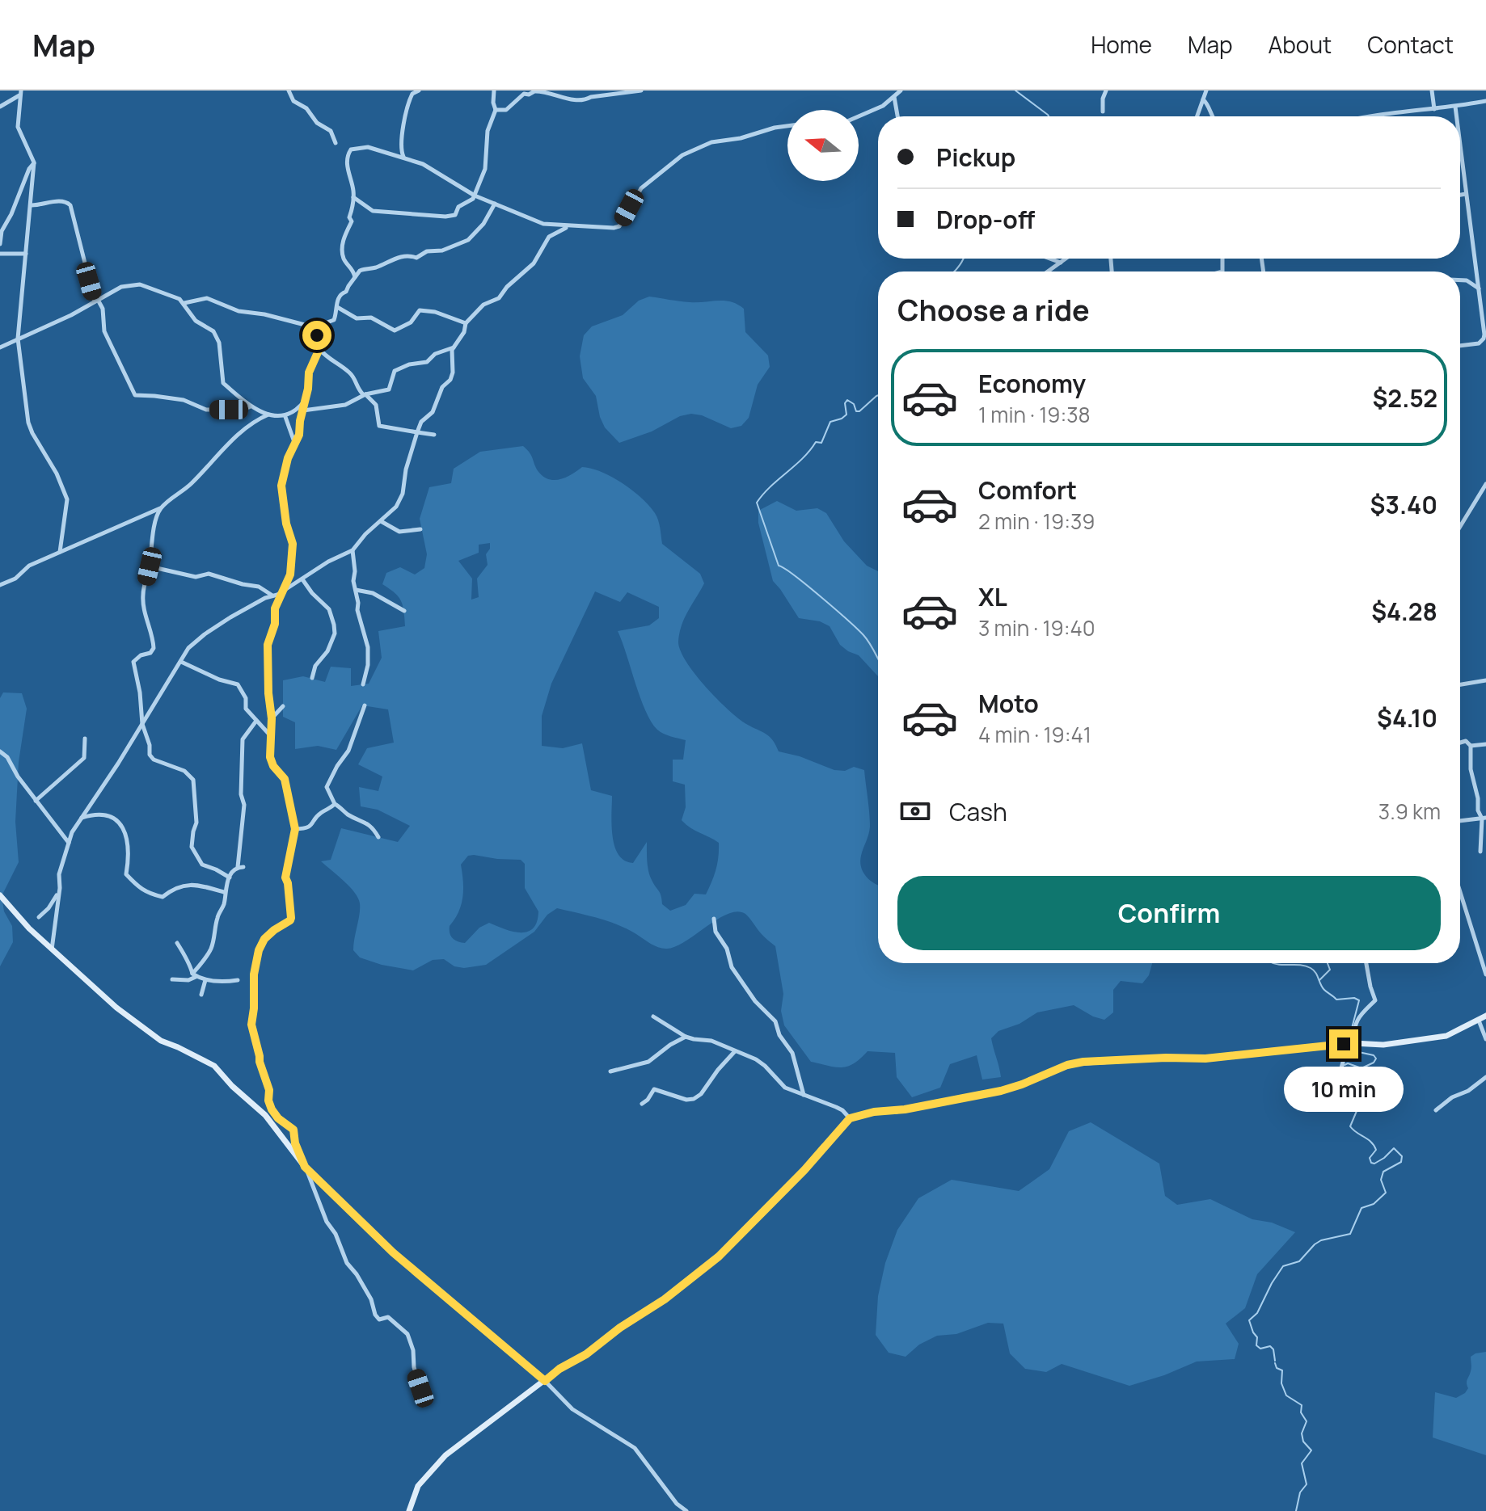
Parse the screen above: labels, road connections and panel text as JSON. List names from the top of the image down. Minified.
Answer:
{"north":"left","page":{"header":"Map","nav":["Home","Map","About","Contact"],"banner":["Pickup","Drop-off"],"heading":"Choose a ride","list":[{"name":"Economy","note":"1 min · 19:38","value":"$2.52"},{"name":"Comfort","note":"2 min · 19:39","value":"$3.40"},{"name":"XL","note":"3 min · 19:40","value":"$4.28"},{"name":"Moto","note":"4 min · 19:41","value":"$4.10"}],"pay":["Cash","3.9 km"],"buttons":"Confirm","bubble":"10 min"}}
